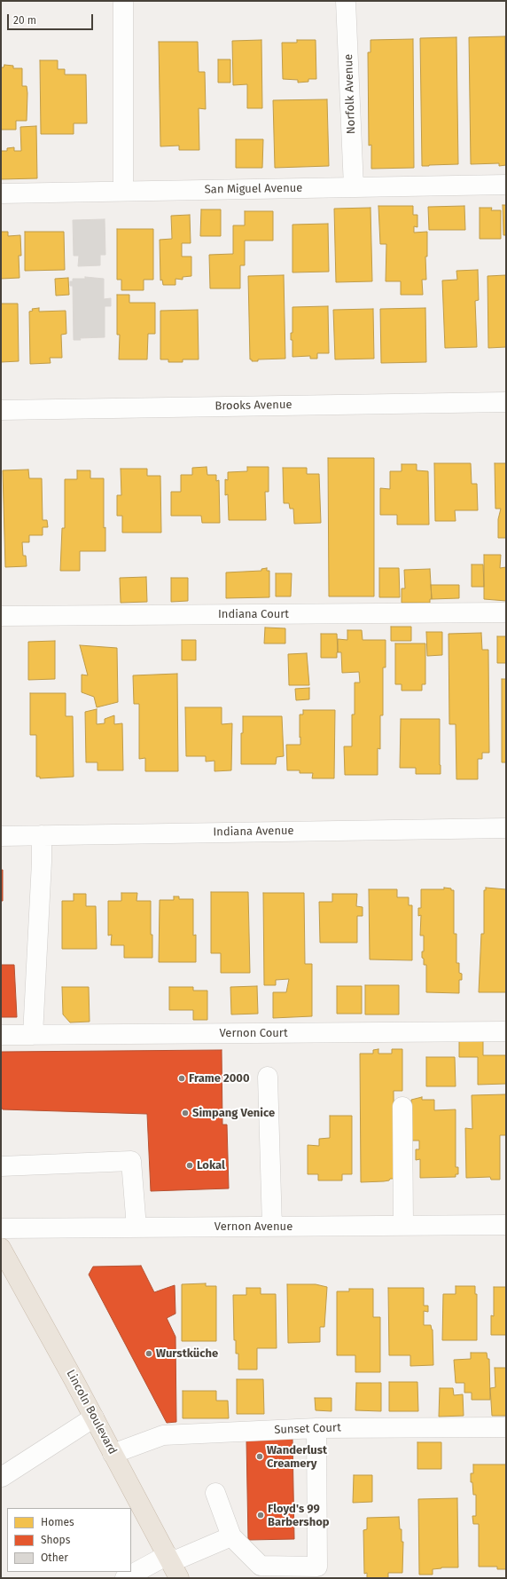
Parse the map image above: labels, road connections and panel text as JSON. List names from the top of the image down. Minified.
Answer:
{"streets":{"highway":["Lincoln Boulevard"],"street":["Norfolk Avenue","San Miguel Avenue","Brooks Avenue","Indiana Court","Indiana Avenue","Vernon Court","Vernon Avenue","Sunset Court"]},"crossings":[["Norfolk Avenue","San Miguel Avenue"],["Lincoln Boulevard","Sunset Court"]],"places":["Frame 2000","Simpang Venice","Lokal","Wurstküche","Wanderlust Creamery","Floyd's 99 Barbershop"],"legend":["Homes","Shops","Other"],"scale_bar":"20 m"}
